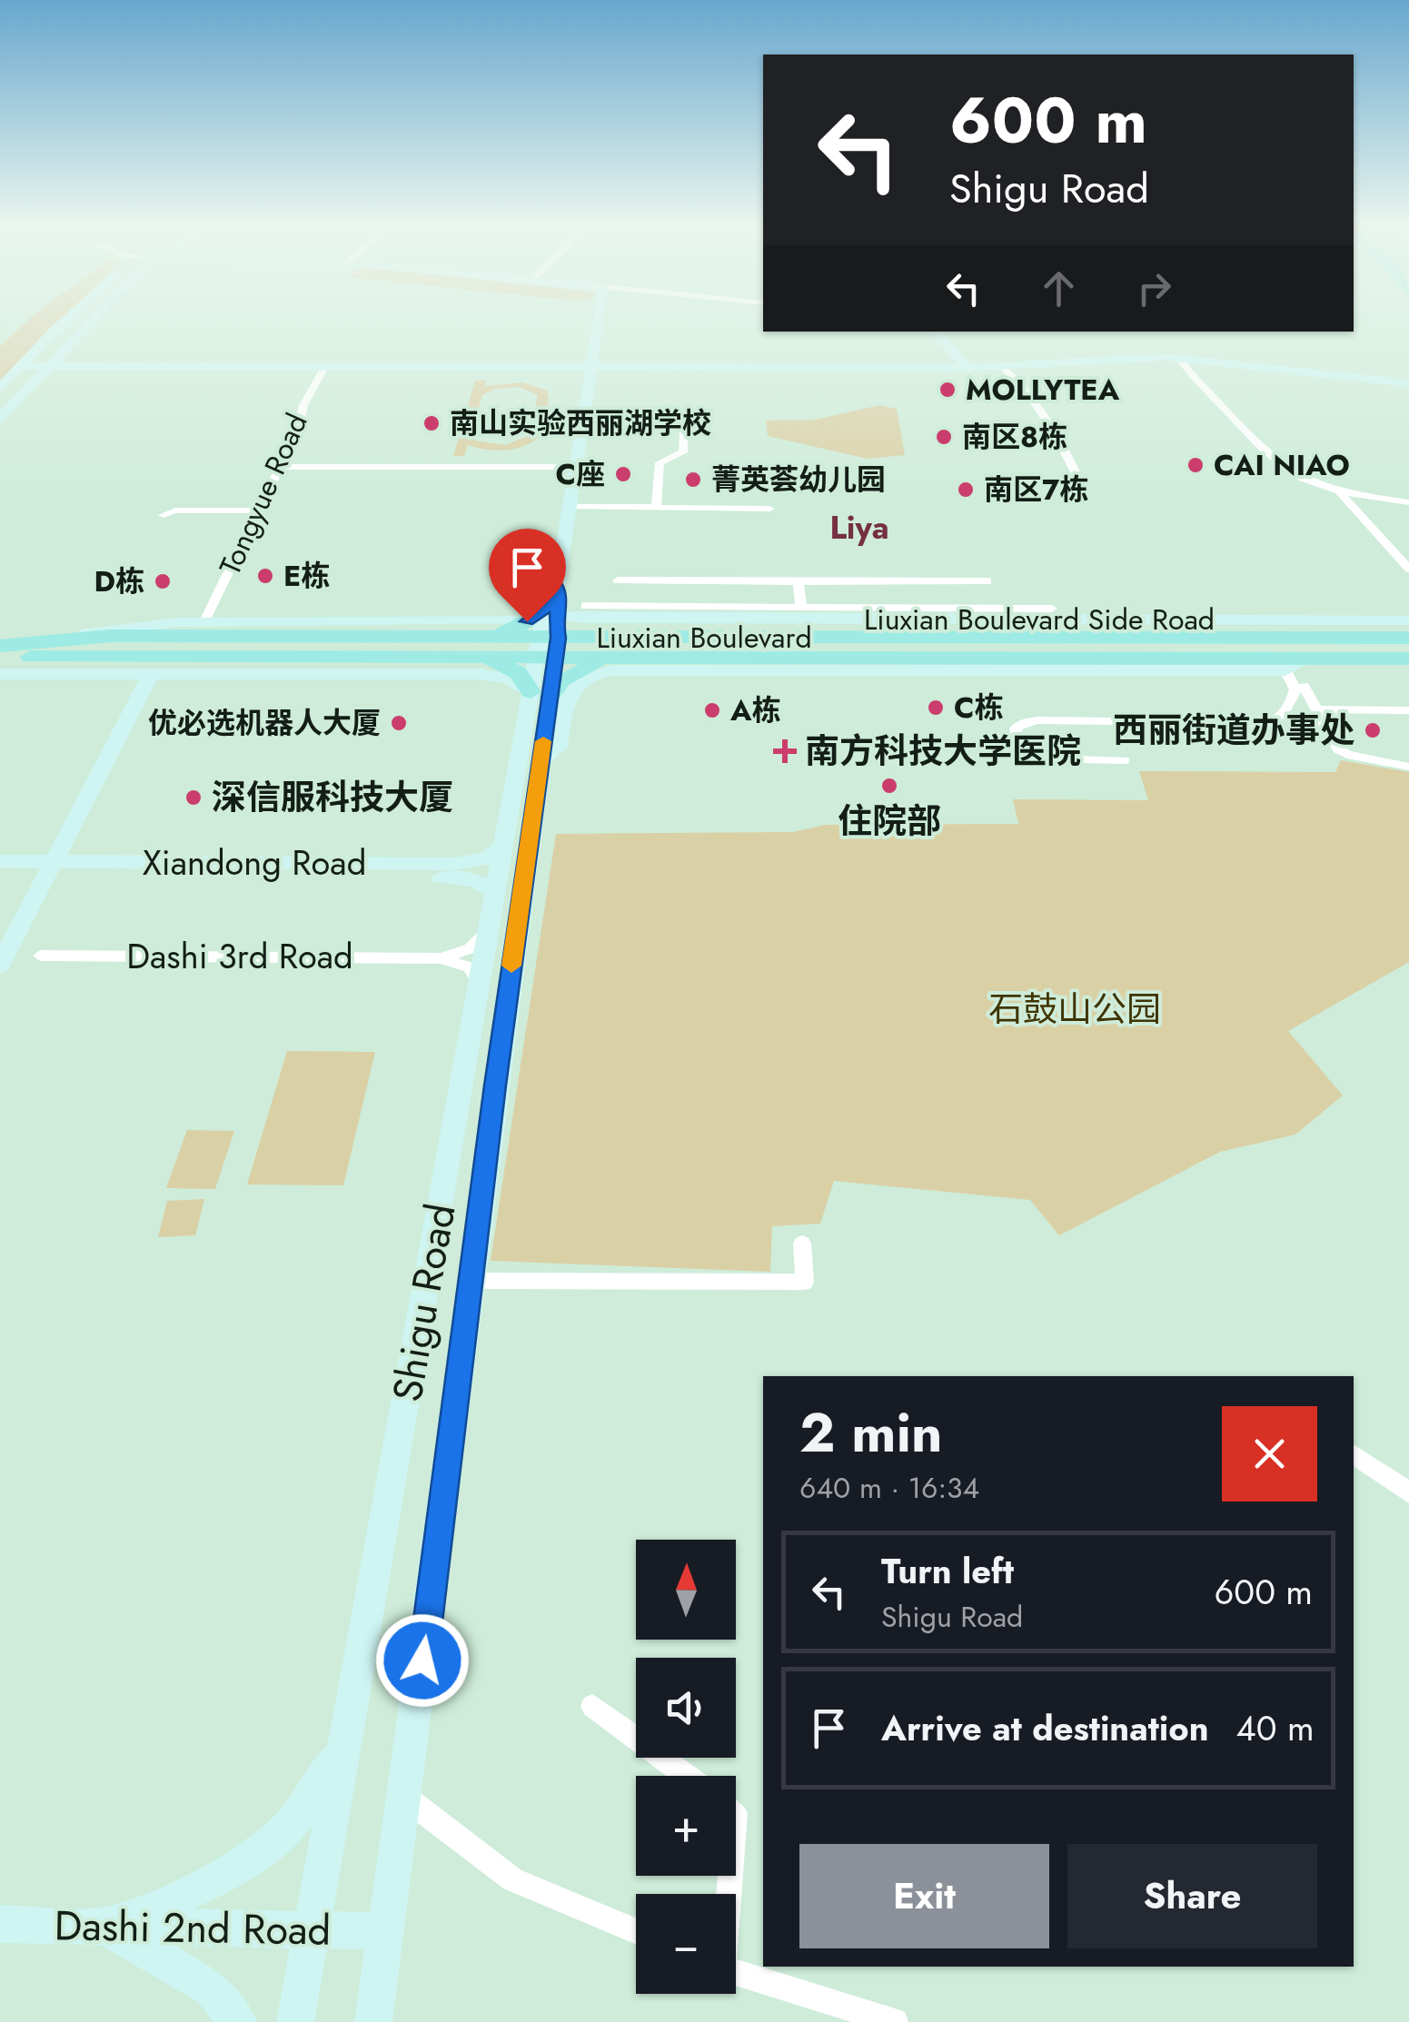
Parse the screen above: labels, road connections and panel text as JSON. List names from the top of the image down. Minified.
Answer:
{"streets":{"main road":["Liuxian Boulevard Side Road","Liuxian Boulevard","Xiandong Road","Shigu Road","Dashi 2nd Road"],"street":["Tongyue Road","Dashi 3rd Road"]},"crossings":[["Tongyue Road","Liuxian Boulevard Side Road"],["Liuxian Boulevard Side Road","Liuxian Boulevard"],["Liuxian Boulevard Side Road","Shigu Road"],["Liuxian Boulevard","Shigu Road"],["Xiandong Road","Shigu Road"],["Shigu Road","Dashi 2nd Road"]],"districts":["Liya"],"parks":["石鼓山公园"],"places":{"other":["MOLLYTEA","南山实验西丽湖学校","南区8栋","CAI NIAO","C座","菁英荟幼儿园","南区7栋","E栋","D栋","C栋","A栋","优必选机器人大厦","西丽街道办事处","住院部","深信服科技大厦"],"health":["南方科技大学医院"]},"north":"top","page":{"turn":["600 m","Shigu Road"],"heading":["2 min","640 m · 16:34"],"list":[{"name":"Turn left","note":"Shigu Road","value":"600 m"},{"name":"Arrive at destination","value":"40 m"}],"map_buttons":["+","−"],"buttons":["Exit","Share"]}}
